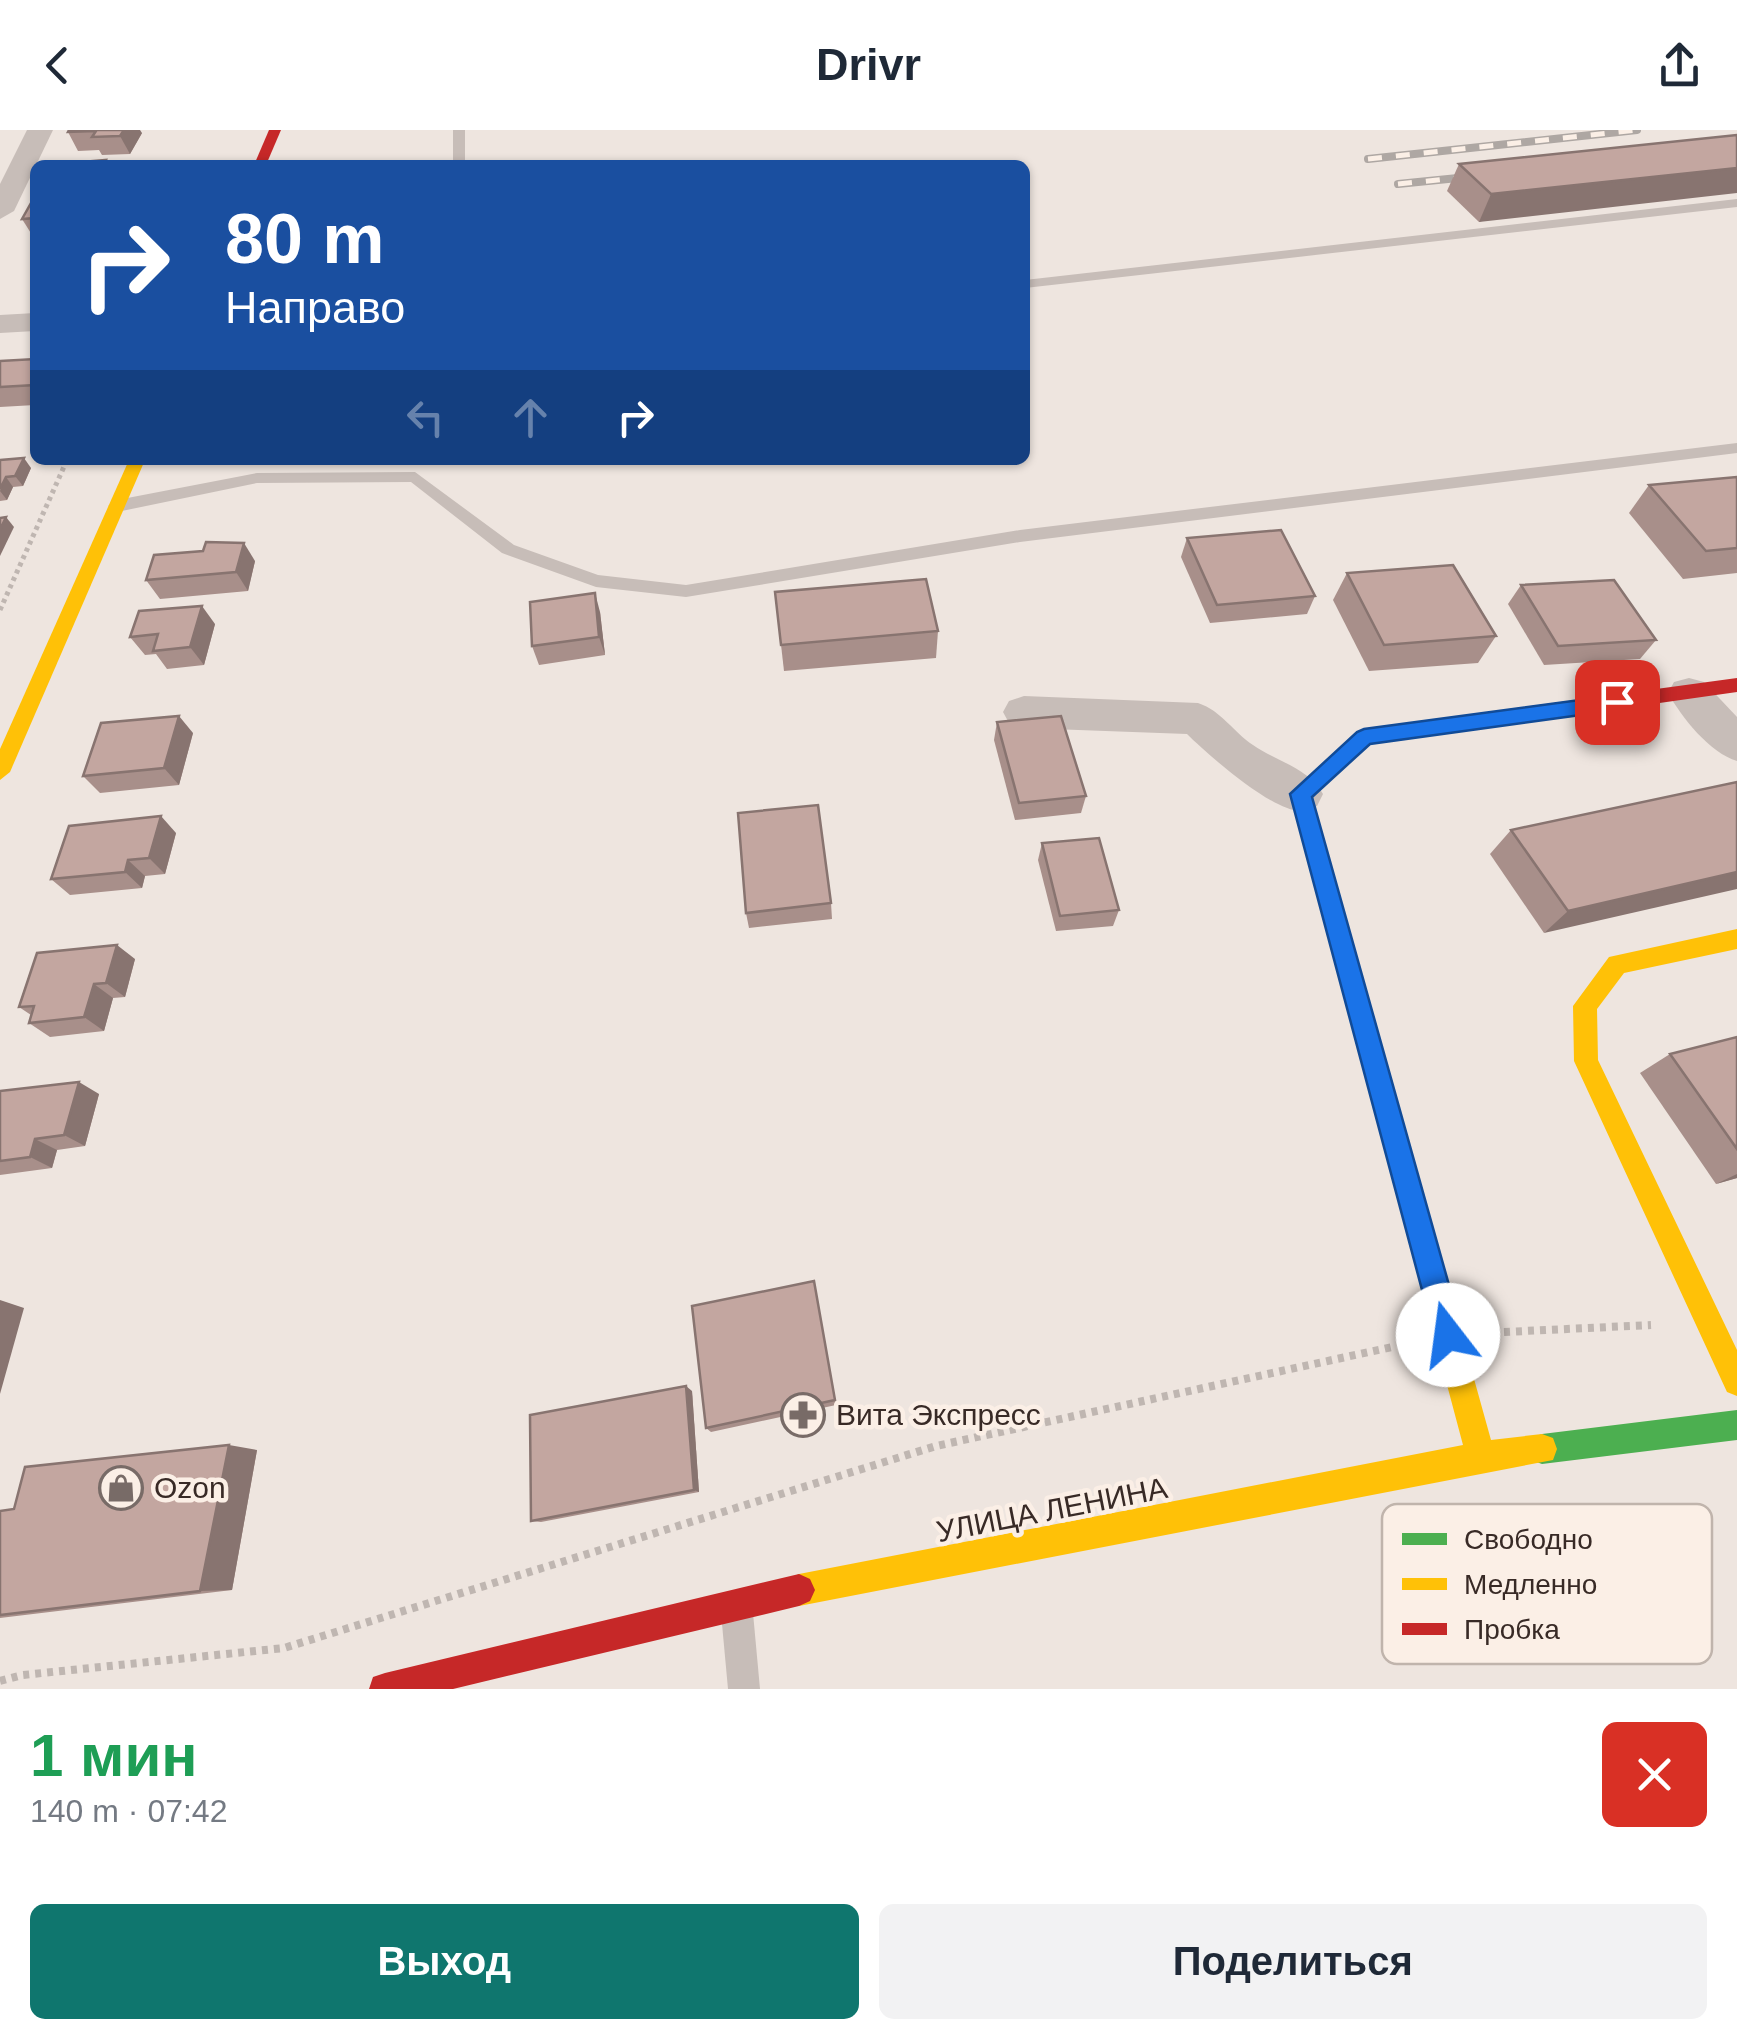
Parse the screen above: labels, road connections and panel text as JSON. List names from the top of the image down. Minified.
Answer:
{"streets":{"street":["УЛИЦА ЛЕНИНА"]},"places":{"pharmacy":["Вита Экспресс"],"shop":["Ozon"]},"legend":["Свободно","Медленно","Пробка"],"page":{"header":"Drivr","turn":["80 m","Направо"],"heading":["1 мин","140 m · 07:42"],"buttons":["Выход","Поделиться"]}}
